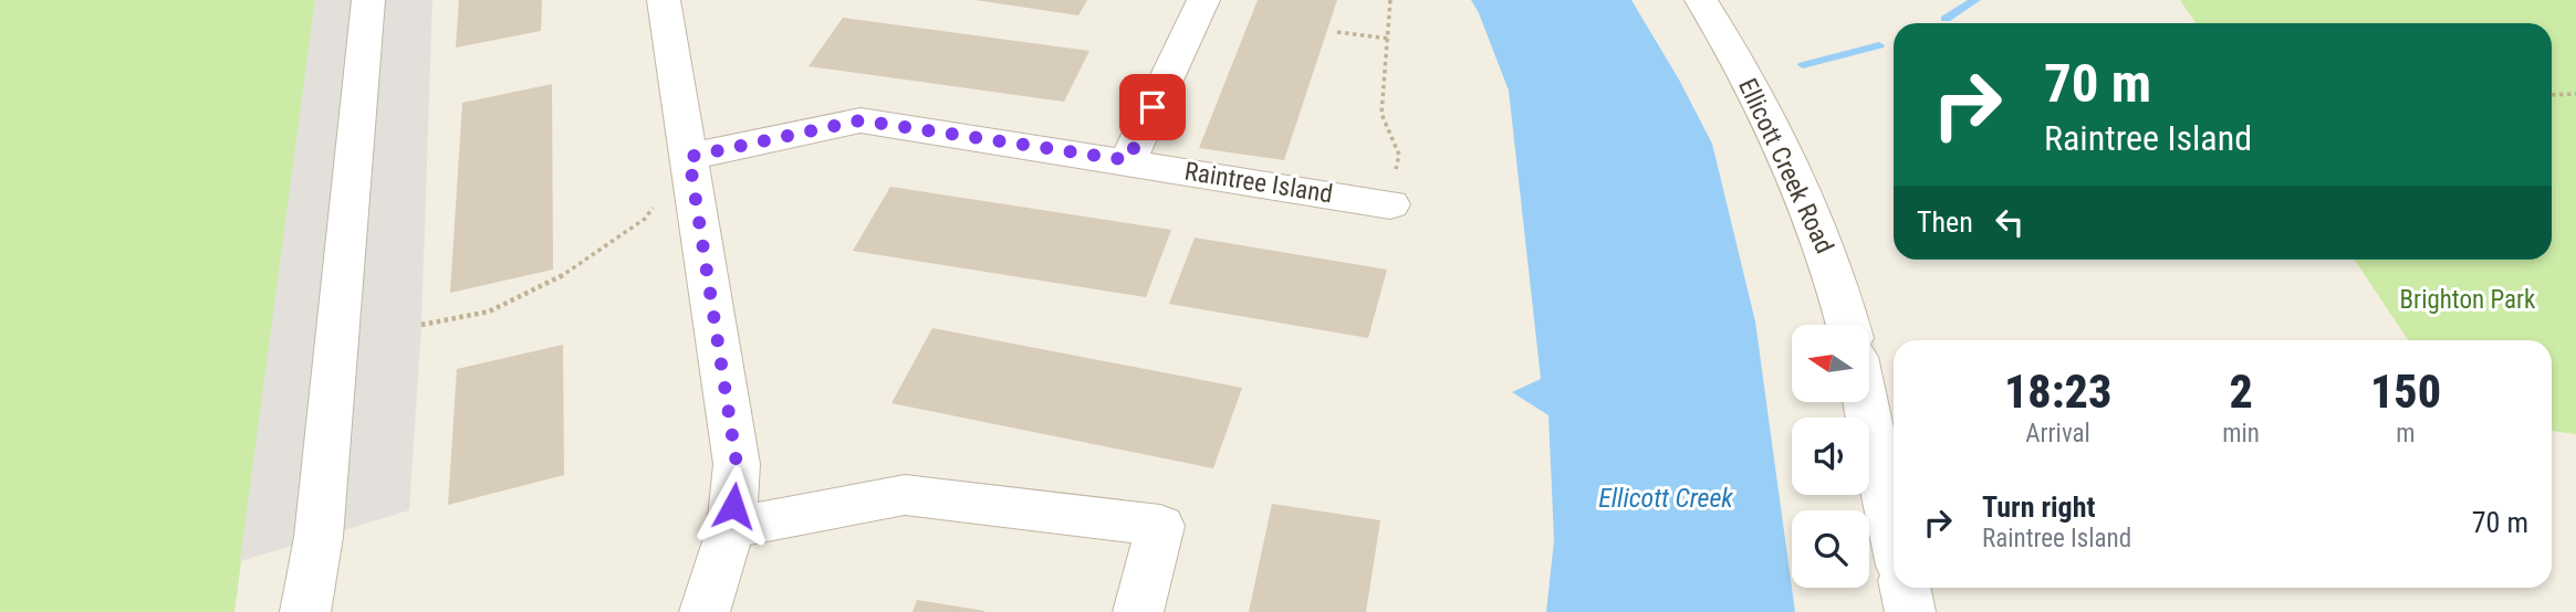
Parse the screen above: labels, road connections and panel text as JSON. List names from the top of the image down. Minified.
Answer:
{"streets":{"street":["Ellicott Creek Road","Raintree Island"]},"water":["Ellicott Creek"],"parks":["Brighton Park"],"north":"left","page":{"turn":["70 m","Raintree Island"],"then":"Then","eta":["18:23","Arrival","2","min","150","m"],"list":[{"name":"Turn right","note":"Raintree Island","value":"70 m"}]}}
